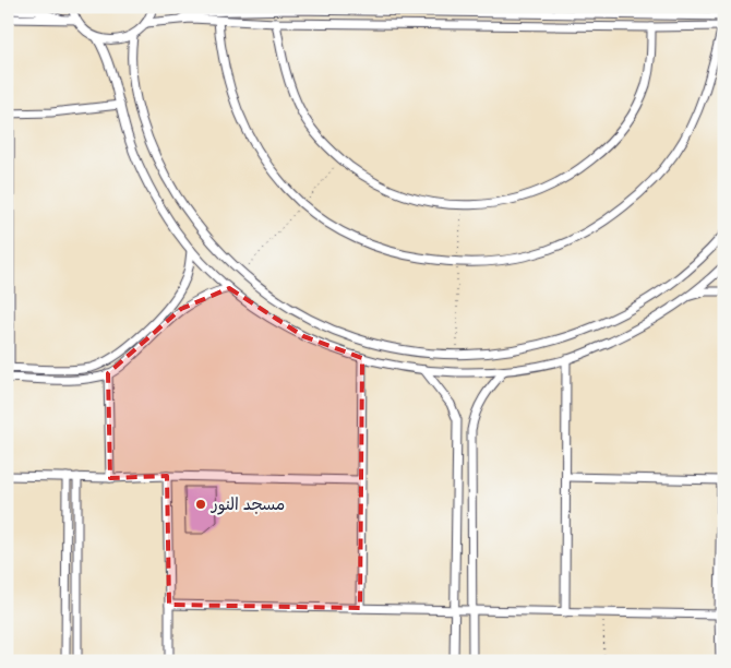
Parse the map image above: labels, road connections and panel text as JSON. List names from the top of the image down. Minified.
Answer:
{"places":["مسجد النور"]}
